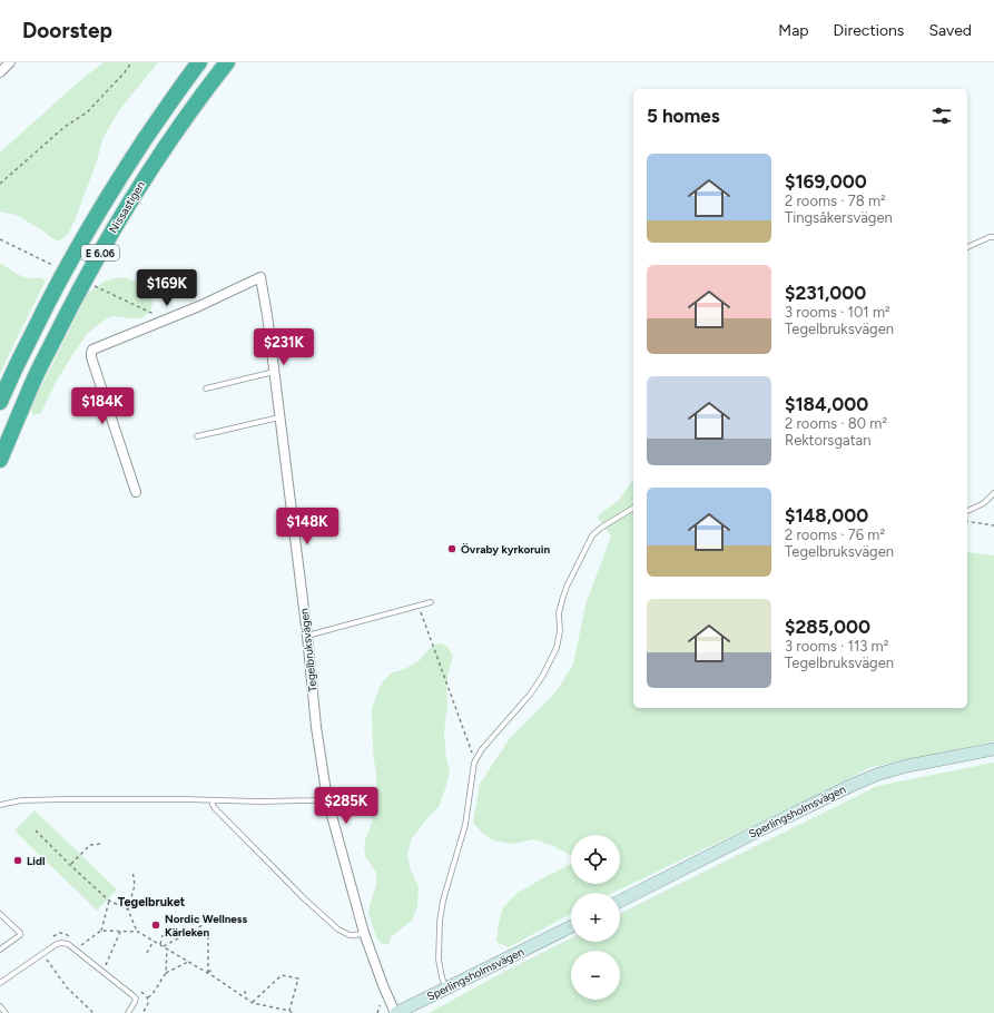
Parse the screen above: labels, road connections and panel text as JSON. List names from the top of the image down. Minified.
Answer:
{"streets":{"highway":["Nissastigen","E 6.06"],"street":["Tegelbruksvägen","Sperlingsholmsvägen"]},"crossings":[["Tegelbruksvägen","Sperlingsholmsvägen"]],"districts":["Tegelbruket"],"places":["Övraby kyrkoruin","Lidl","Nordic Wellness Kärleken"],"page":{"header":"Doorstep","nav":["Map","Directions","Saved"],"heading":"5 homes","list":[{"name":"$169,000","note":"2 rooms · 78 m² · Tingsåkersvägen"},{"name":"$231,000","note":"3 rooms · 101 m² · Tegelbruksvägen"},{"name":"$184,000","note":"2 rooms · 80 m² · Rektorsgatan"},{"name":"$148,000","note":"2 rooms · 76 m² · Tegelbruksvägen"},{"name":"$285,000","note":"3 rooms · 113 m² · Tegelbruksvägen"}],"price":["$169K","$231K","$184K","$148K","$285K"],"map_buttons":["+","−"]}}
